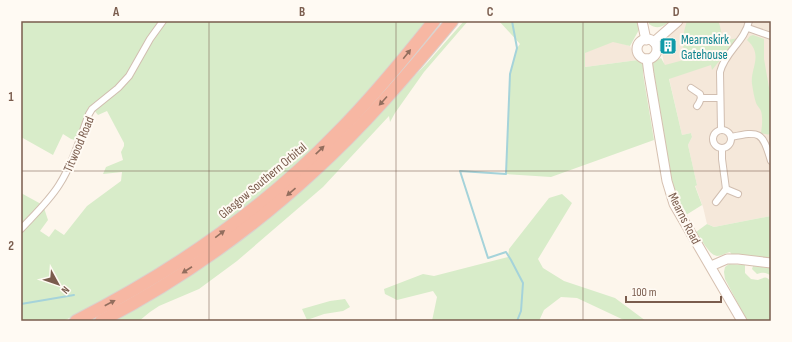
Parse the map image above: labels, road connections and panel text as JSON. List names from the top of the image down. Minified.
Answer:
{"streets":{"highway":["Glasgow Southern Orbital"],"street":["Titwood Road","Mearns Road"]},"places":{"building":["Mearnskirk Gatehouse"]},"scale_bar":"100 m","north":"bottom right","grid":{"columns":["A","B","C","D"],"rows":["1","2"]}}
